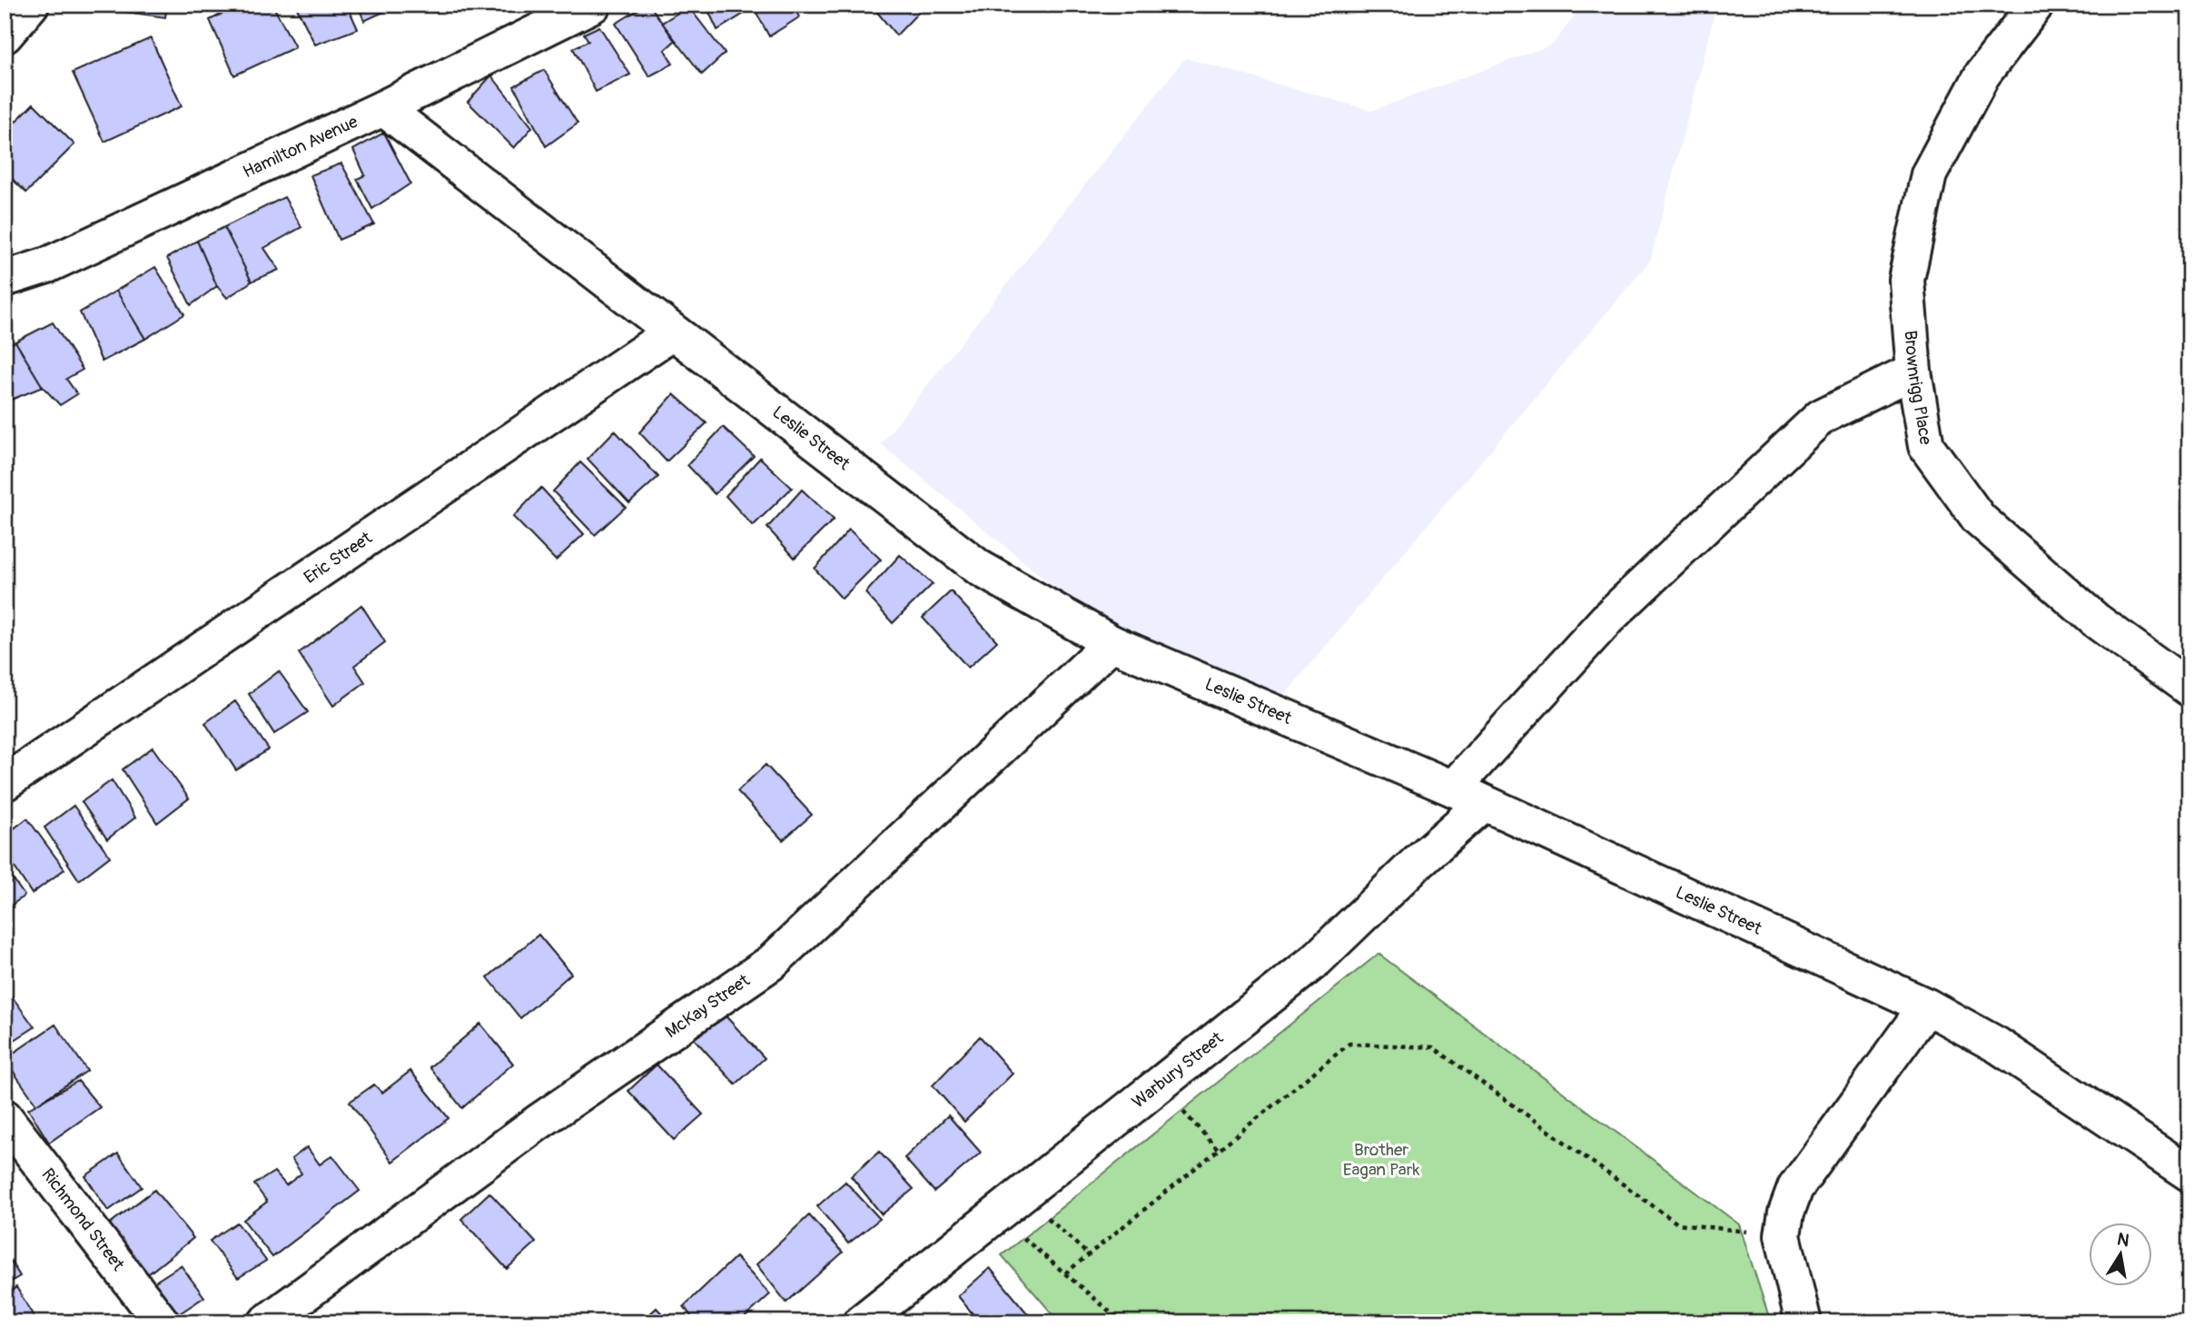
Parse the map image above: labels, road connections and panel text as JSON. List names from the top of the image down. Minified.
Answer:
{"streets":{"street":["Hamilton Avenue","Brownrigg Place","Leslie Street","Eric Street","McKay Street","Warbury Street","Richmond Street"]},"crossings":[["Hamilton Avenue","Leslie Street"],["Brownrigg Place","Warbury Street"],["Leslie Street","Eric Street"],["Leslie Street","McKay Street"],["Leslie Street","Warbury Street"]],"parks":["Brother Eagan Park"],"north":"top"}
